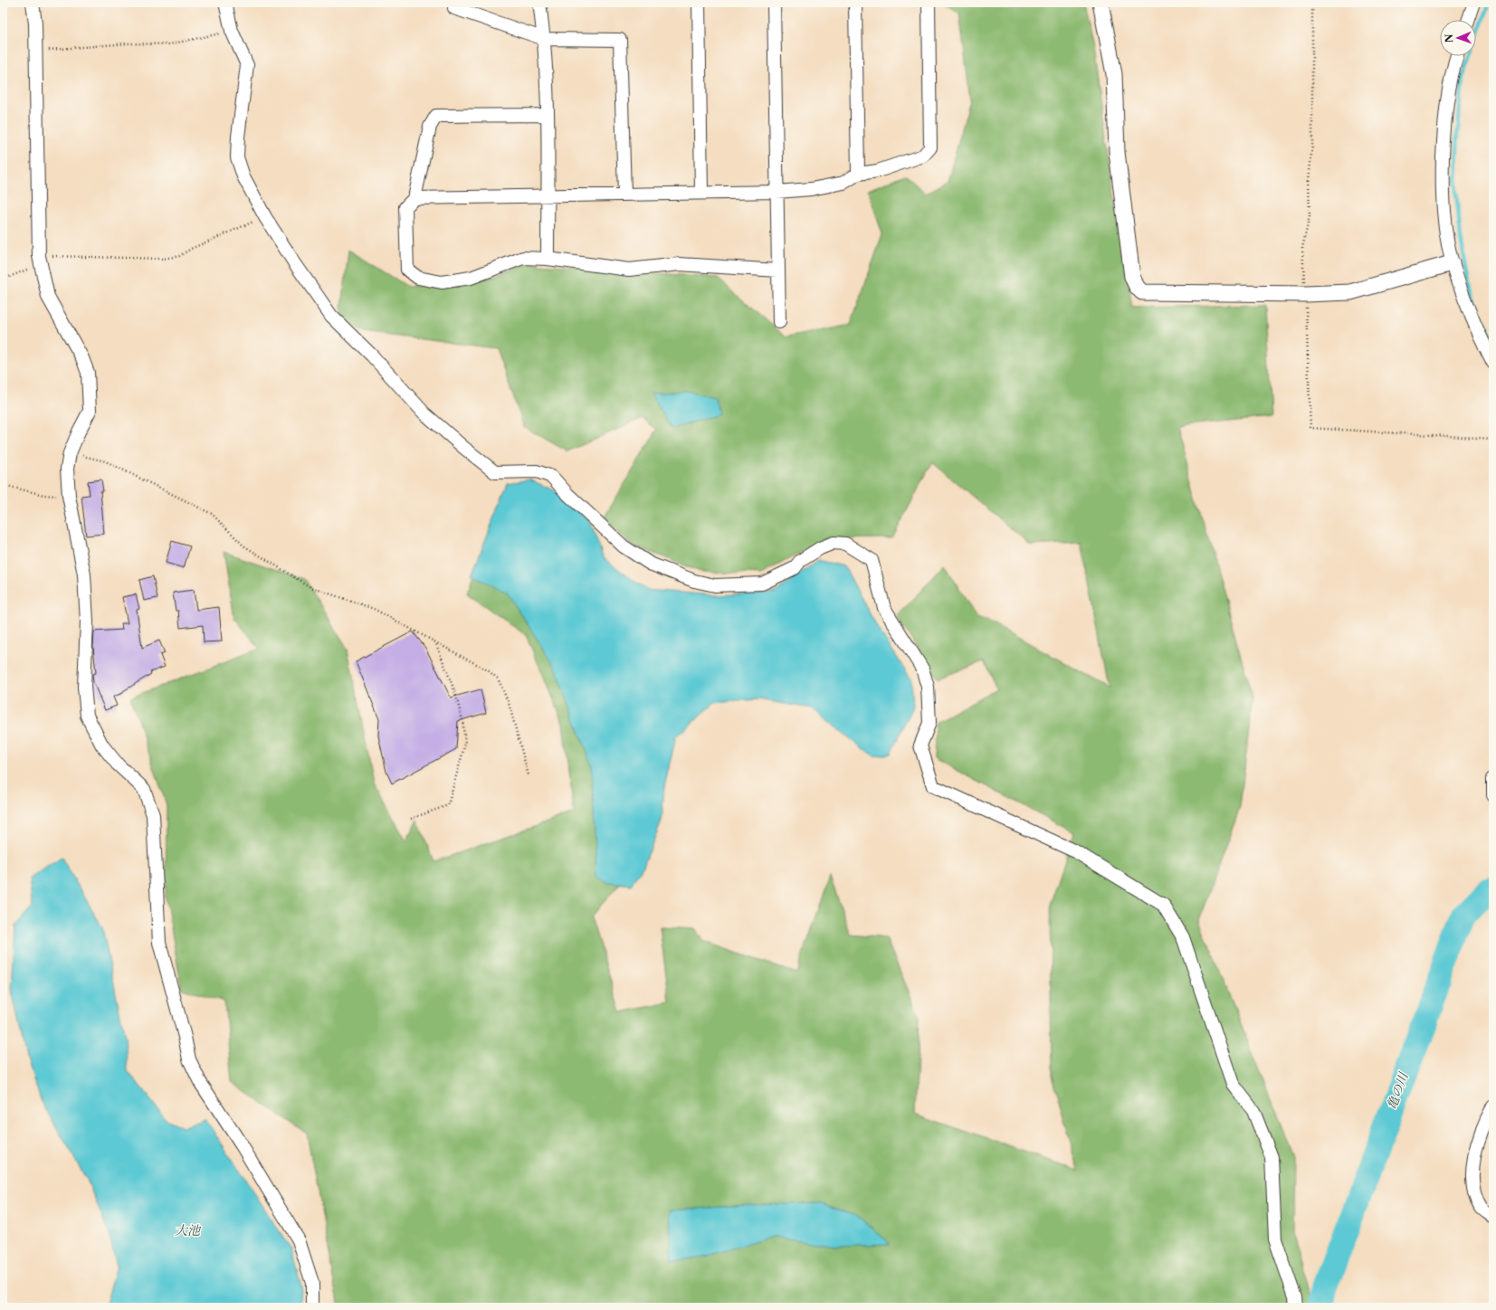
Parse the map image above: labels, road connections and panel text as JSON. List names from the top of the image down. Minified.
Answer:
{"water":["亀の川","大池"],"north":"left"}
